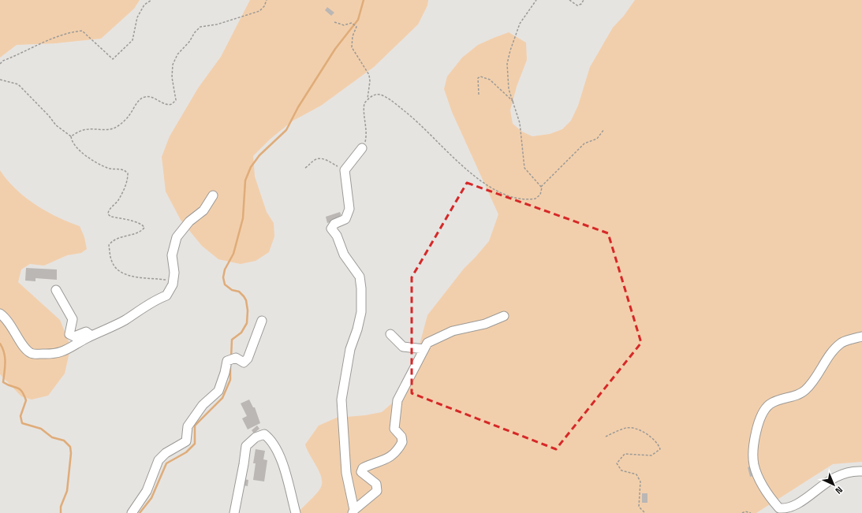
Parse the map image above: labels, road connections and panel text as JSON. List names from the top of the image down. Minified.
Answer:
{"north":"bottom right"}
